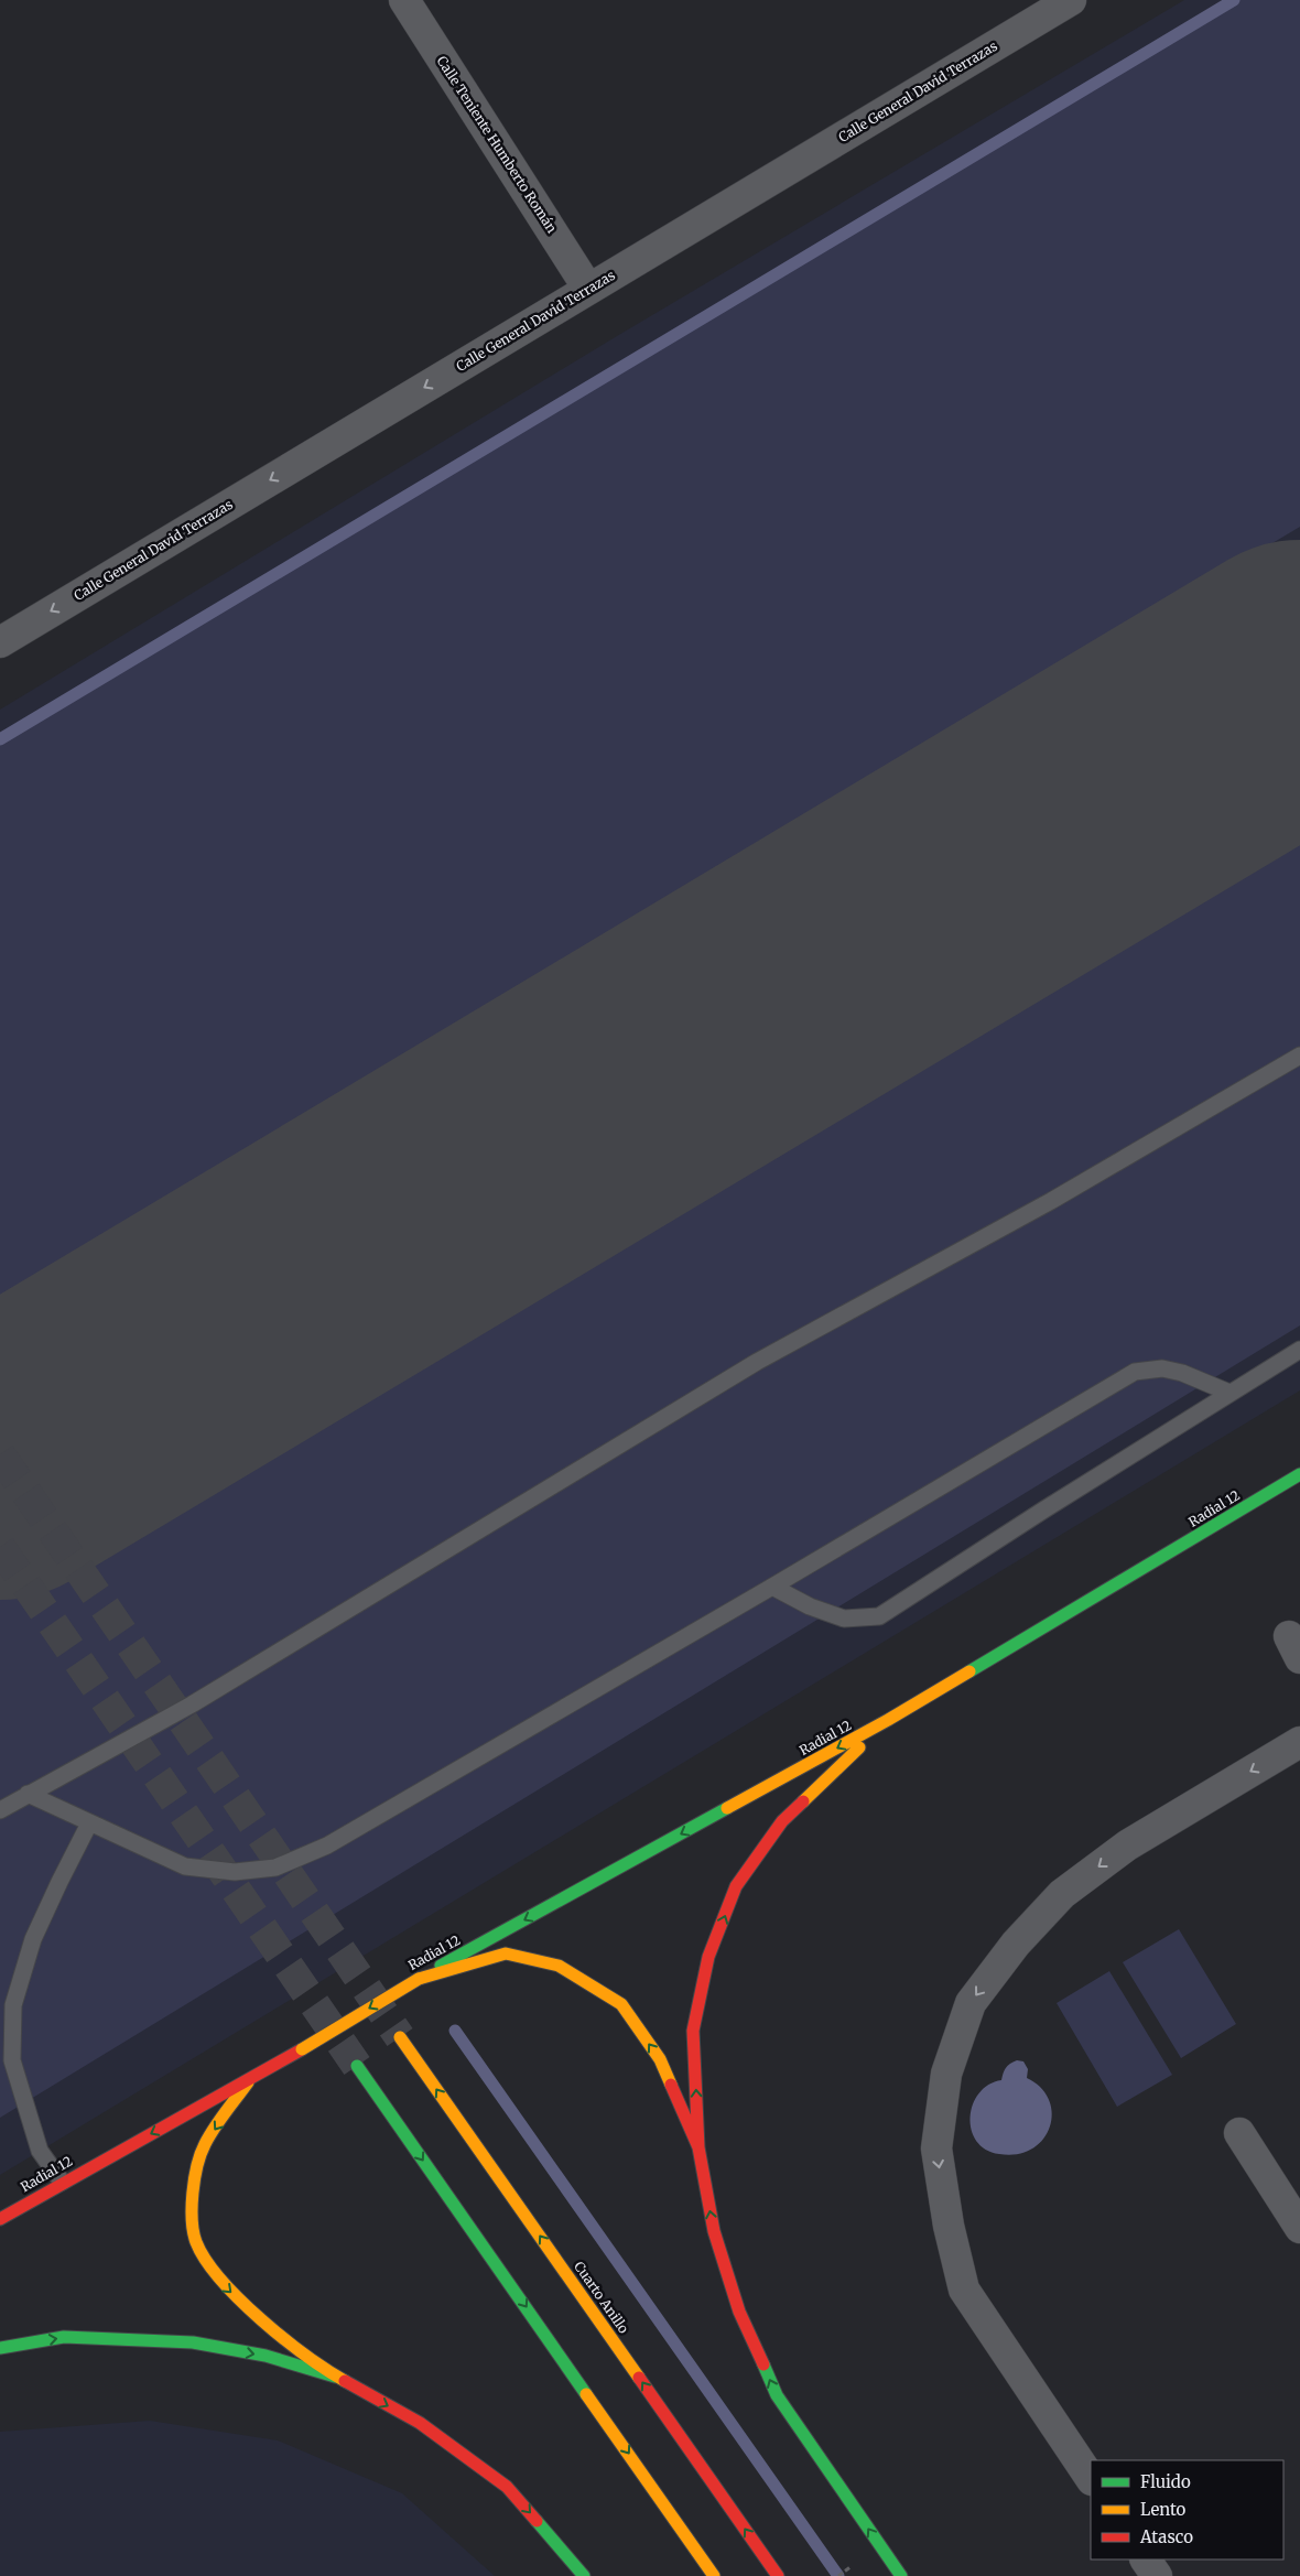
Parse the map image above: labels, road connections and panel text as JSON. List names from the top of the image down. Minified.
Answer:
{"streets":{"main road":["Radial 12","Cuarto Anillo"],"street":["Calle General David Terrazas","Calle Teniente Humberto Román"]},"crossings":[["Calle General David Terrazas","Calle Teniente Humberto Román"]],"one_way":["Calle General David Terrazas"],"legend":["Fluido","Lento","Atasco"]}
